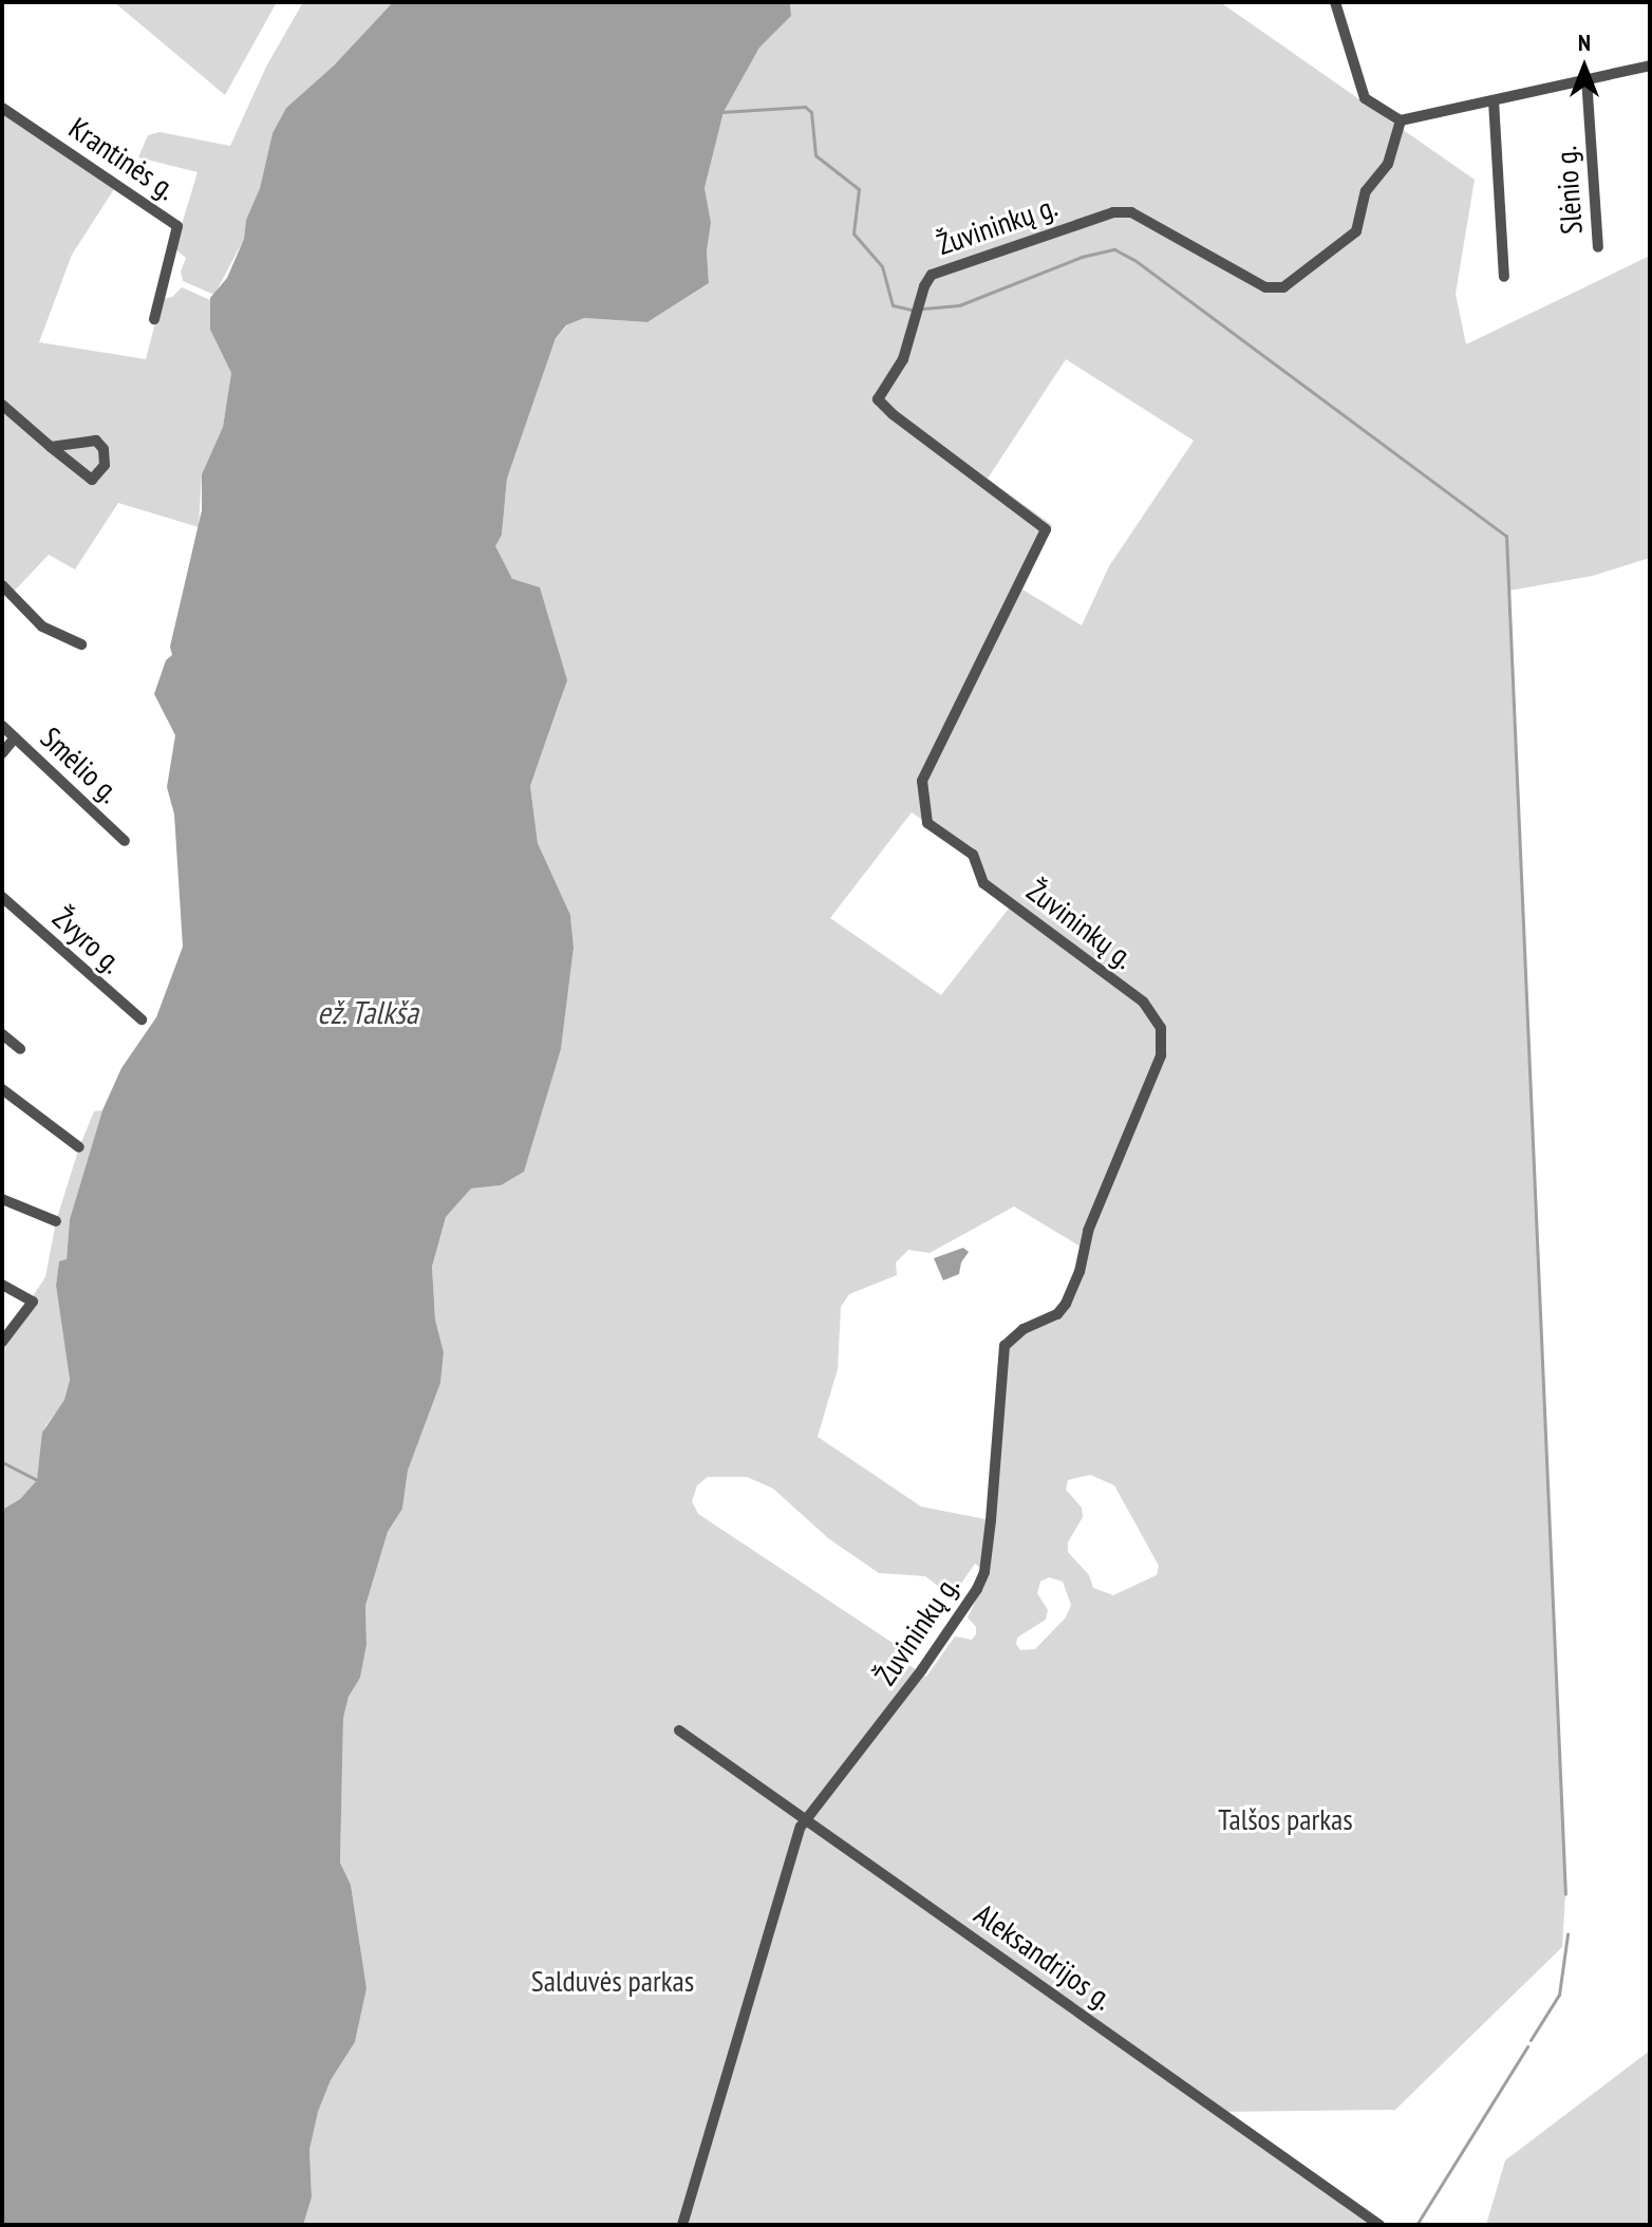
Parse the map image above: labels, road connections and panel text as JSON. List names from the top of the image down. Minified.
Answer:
{"streets":{"street":["Krantinės g.","Slėnio g.","Žuvininkų g.","Smėlio g.","Žvyro g.","Aleksandrijos g."]},"crossings":[["Žuvininkų g.","Aleksandrijos g."]],"water":["ež. Talkša"],"parks":["Talšos parkas","Salduvės parkas"],"north":"top"}
